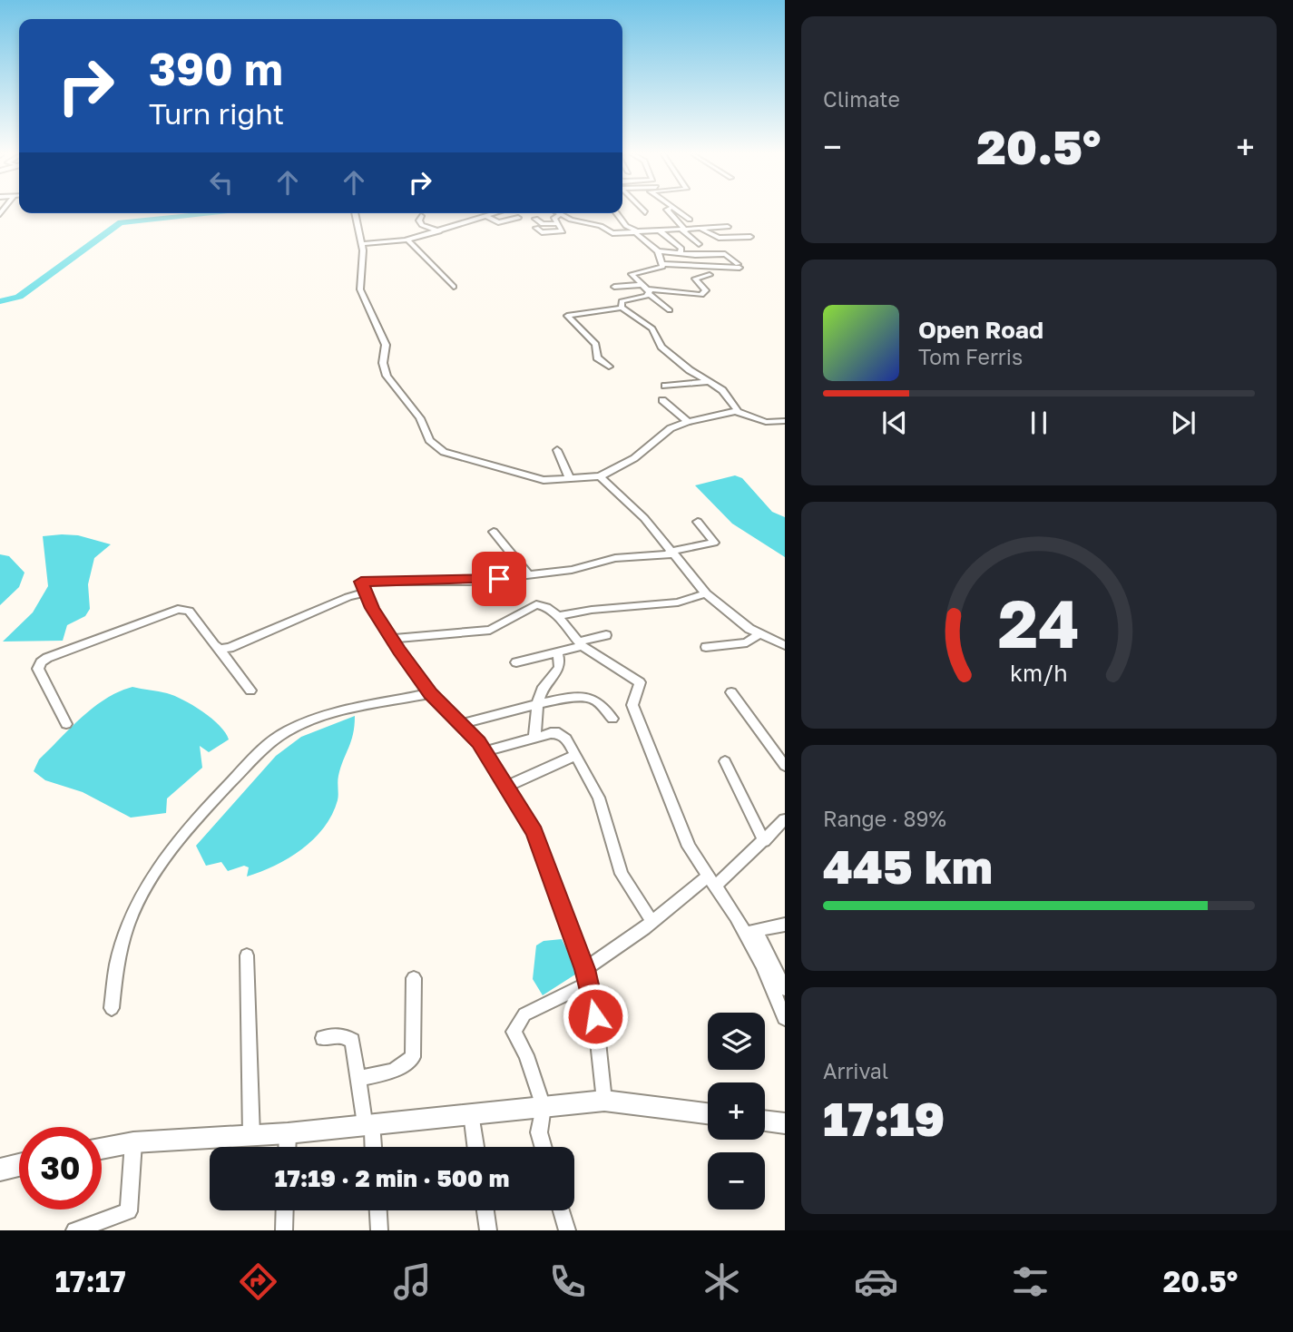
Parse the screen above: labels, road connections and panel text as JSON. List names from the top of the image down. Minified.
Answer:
{"page":{"tile":["Climate",["Range · 89%","445 km"],["Arrival","17:19"]],"turn":["390 m","Turn right"],"heat":["−","20.5°","+"],"song":["Open Road","Tom Ferris"],"map_buttons":["+","−"],"limit":"30","trip":"17:19 · 2 min · 500 m","tabs":["17:17","20.5°"],"gauge":["24","km/h"]}}
